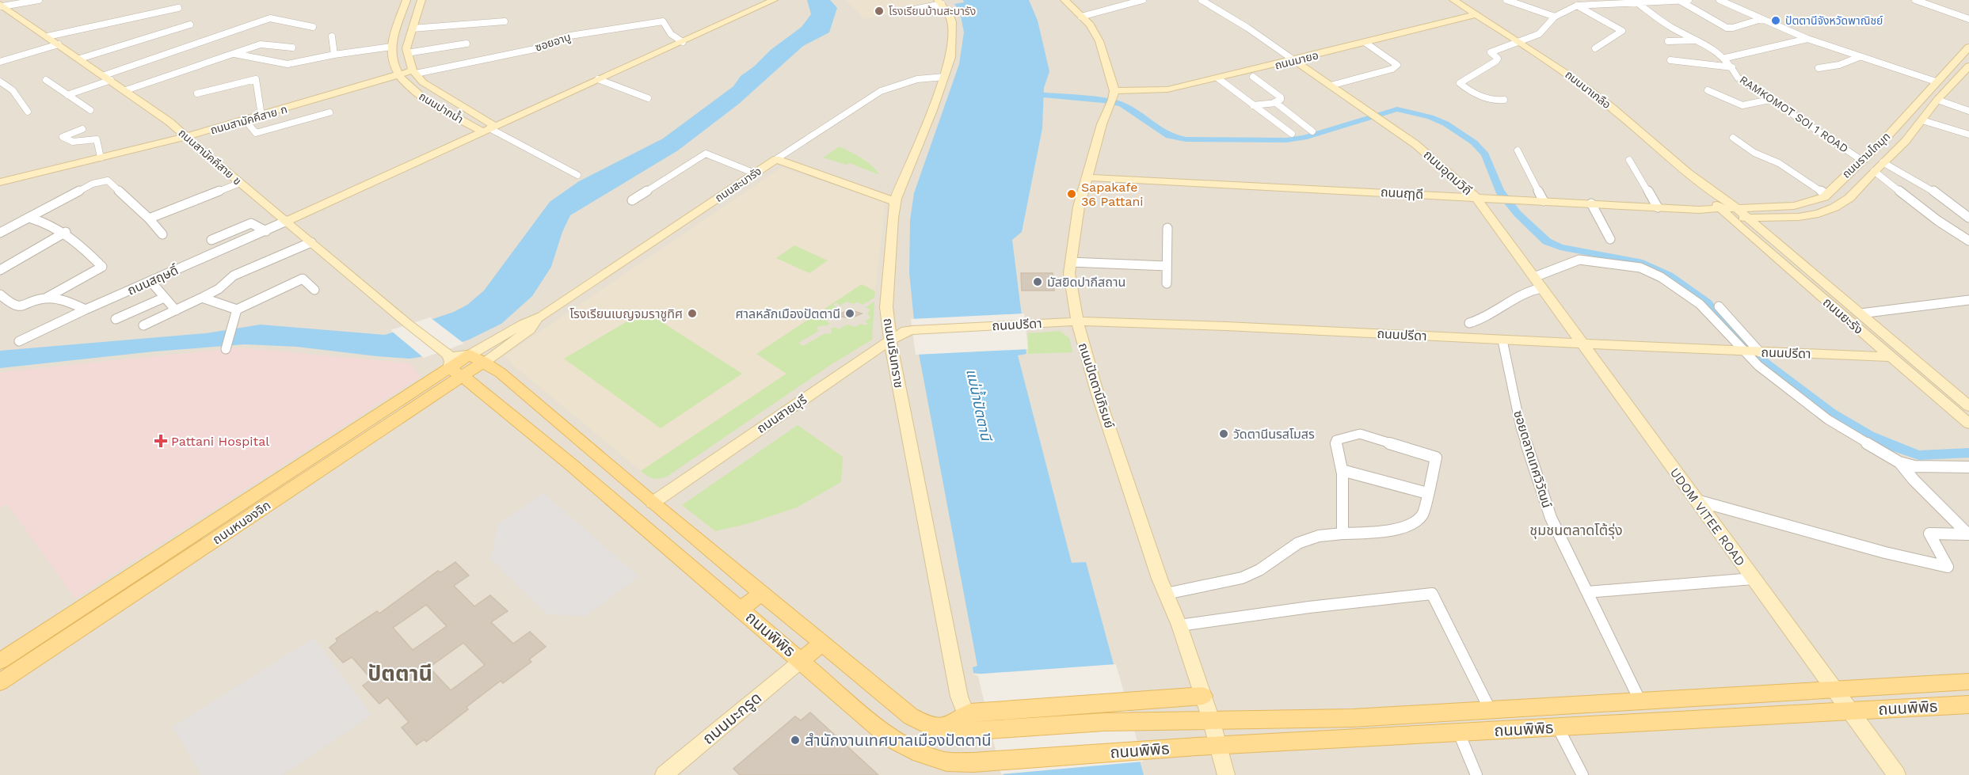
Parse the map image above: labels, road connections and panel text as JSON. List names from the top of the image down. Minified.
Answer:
{"streets":{"main road":["ถนนหนองจิก","ถนนพิพิธ"],"street":["ซอยอาบู","ถนนมายอ","ถนนนาเกลือ","ถนนปากน้ำ","RAMKOMOT SOI 1 ROAD","ถนนสามัคคีสาย ก","ถนนรามโกมุท","ถนนสามัคคีสาย ข","ถนนอุดมวิถี","ถนนสะบารัง","ถนนฤๅดี","ถนนสฤษดิ์","ถนนยะรัง","ถนนปรีดา","ถนนนรินทราช","ถนนปัตตานีภิรมย์","ถนนสายบุรี","ซอยตลาดเทศวิวัฒน์","UDOM VITEE ROAD","ถนนมะกรูด"]},"crossings":[["ซอยอาบู","ถนนปากน้ำ"],["ซอยอาบู","ถนนสามัคคีสาย ก"],["ถนนมายอ","ถนนนาเกลือ"],["ถนนมายอ","ถนนอุดมวิถี"],["ถนนมายอ","ถนนปัตตานีภิรมย์"],["ถนนนาเกลือ","ถนนรามโกมุท"],["ถนนนาเกลือ","ถนนฤๅดี"],["ถนนนาเกลือ","ถนนยะรัง"],["ถนนปากน้ำ","ถนนสามัคคีสาย ก"],["RAMKOMOT SOI 1 ROAD","ถนนรามโกมุท"],["ถนนสามัคคีสาย ก","ถนนสามัคคีสาย ข"],["ถนนรามโกมุท","ถนนยะรัง"],["ถนนสามัคคีสาย ข","ถนนสฤษดิ์"],["ถนนสามัคคีสาย ข","ถนนหนองจิก"],["ถนนสามัคคีสาย ข","ถนนพิพิธ"],["ถนนอุดมวิถี","ถนนฤๅดี"],["ถนนอุดมวิถี","ถนนปรีดา"],["ถนนอุดมวิถี","UDOM VITEE ROAD"],["ถนนสะบารัง","ถนนนรินทราช"],["ถนนสะบารัง","ถนนหนองจิก"],["ถนนสะบารัง","ถนนพิพิธ"],["ถนนฤๅดี","ถนนยะรัง"],["ถนนฤๅดี","ถนนปัตตานีภิรมย์"],["ถนนยะรัง","ถนนปรีดา"],["ถนนปรีดา","ถนนปัตตานีภิรมย์"],["ถนนปรีดา","ถนนสายบุรี"],["ถนนปรีดา","ซอยตลาดเทศวิวัฒน์"],["ถนนปรีดา","UDOM VITEE ROAD"],["ถนนนรินทราช","ถนนสายบุรี"],["ถนนปัตตานีภิรมย์","ถนนพิพิธ"],["ถนนสายบุรี","ถนนพิพิธ"],["ซอยตลาดเทศวิวัฒน์","ถนนพิพิธ"],["UDOM VITEE ROAD","ถนนพิพิธ"],["ถนนหนองจิก","ถนนพิพิธ"],["ถนนพิพิธ","ถนนมะกรูด"]],"districts":["ชุมชนตลาดโต้รุ่ง","ปัตตานี"],"water":["แม่น้ำปัตตานี"],"places":{"other":["โรงเรียนบ้านสะบารัง","ปัตตานีจังหวัดพาณิชย์","Sapakafe 36 Pattani","มัสยิดปากีสถาน","โรงเรียนเบญจมราชูทิศ","ศาลหลักเมืองปัตตานี","วัดตานีนรสโมสร","สำนักงานเทศบาลเมืองปัตตานี"],"health":["Pattani Hospital"]}}
